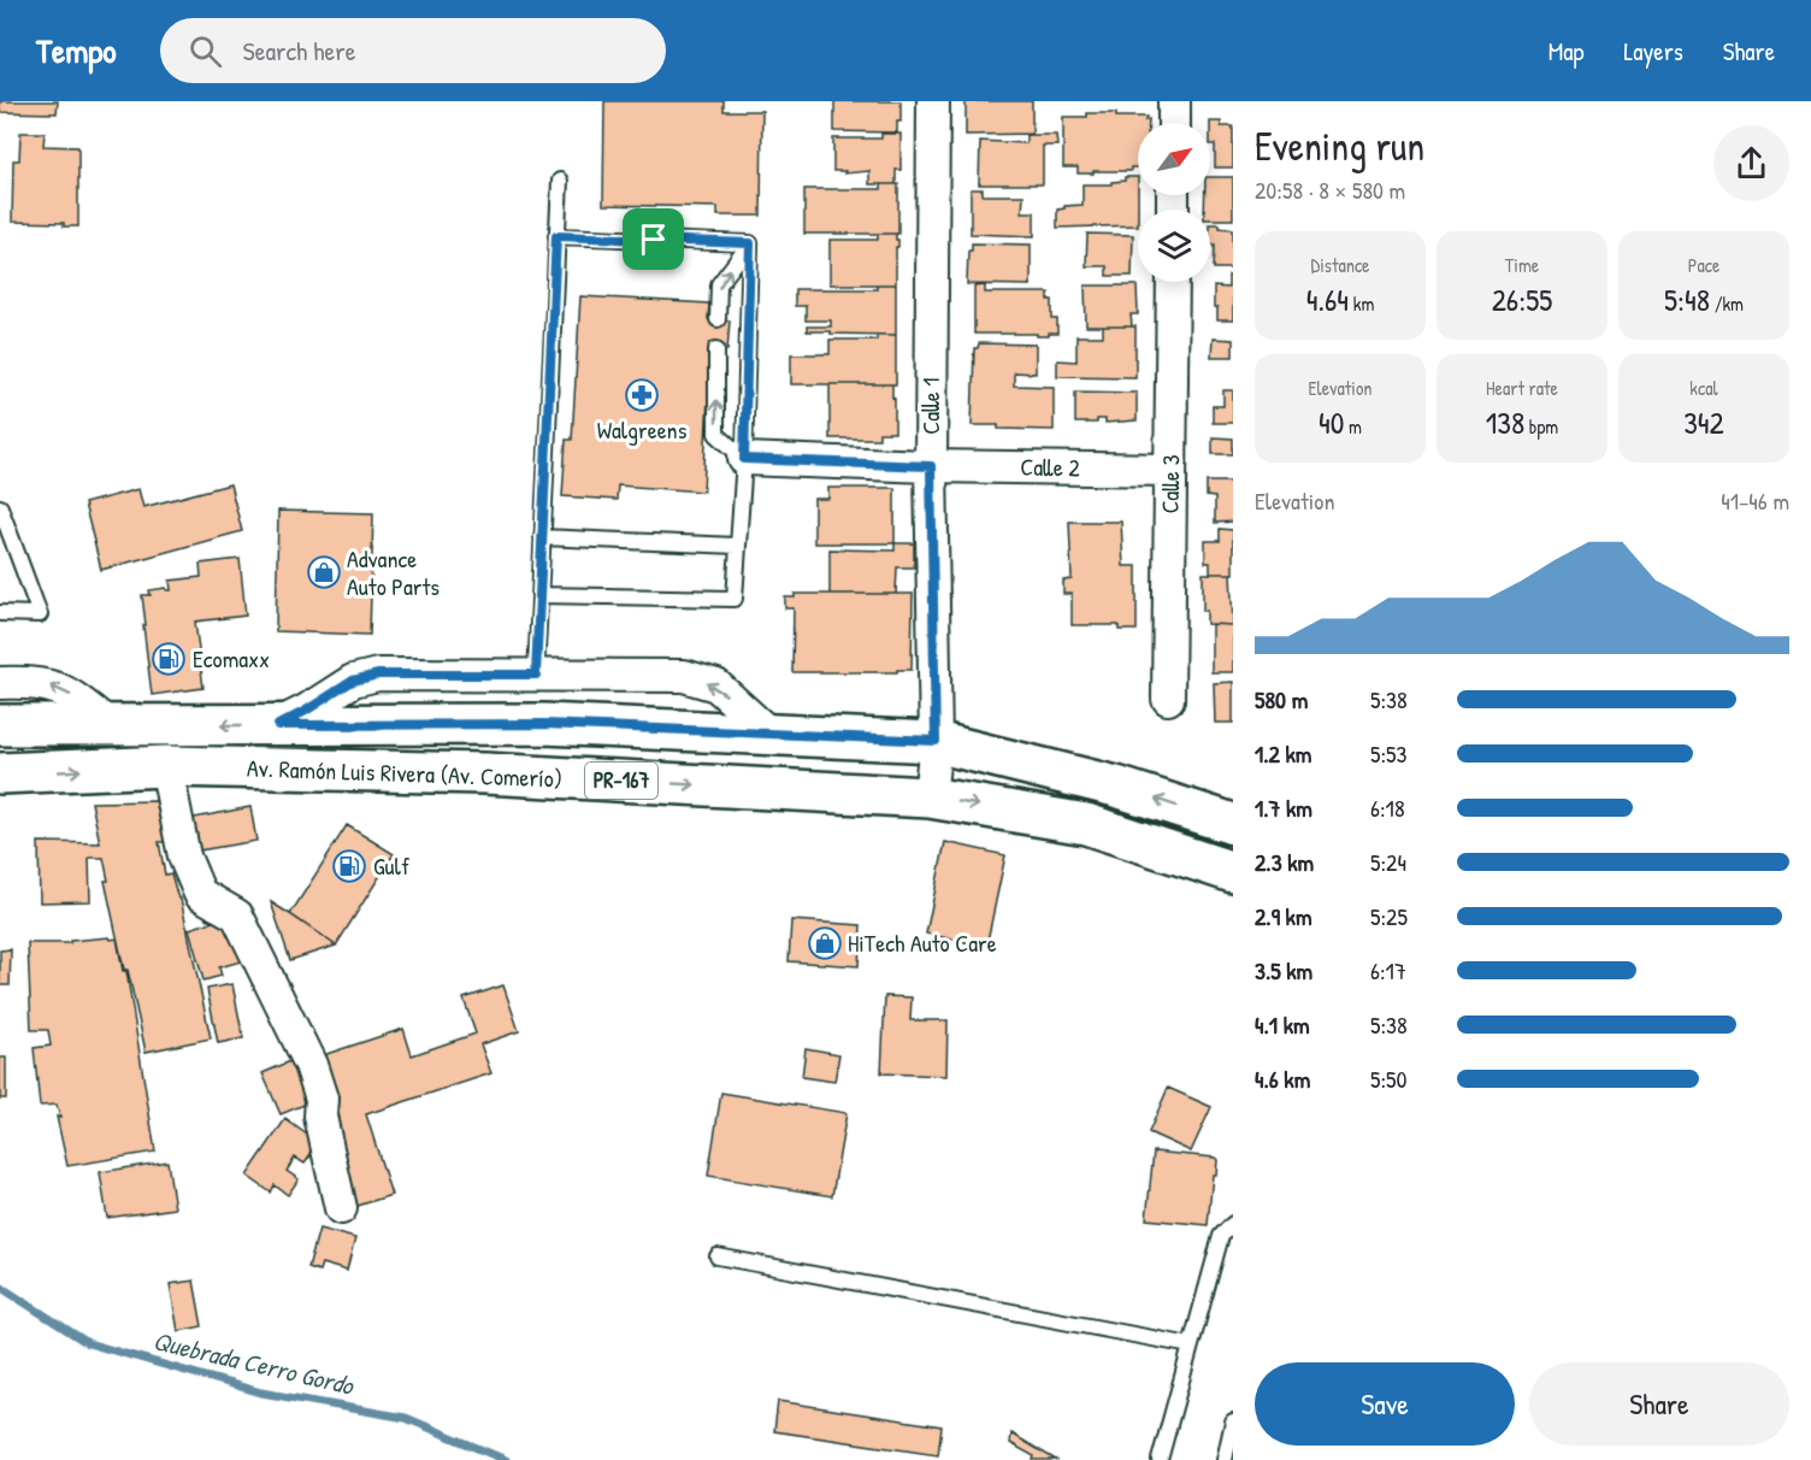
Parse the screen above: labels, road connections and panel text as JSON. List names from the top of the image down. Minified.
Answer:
{"streets":{"main road":["Av. Ramón Luis Rivera (Av. Comerío)","PR-167"],"street":["Calle 1","Calle 2","Calle 3"]},"crossings":[["Calle 1","Calle 2"],["Calle 1","Av. Ramón Luis Rivera (Av. Comerío)"],["Calle 2","Calle 3"]],"water":["Quebrada Cerro Gordo"],"places":{"pharmacy":["Walgreens"],"shop":["Advance Auto Parts","HiTech Auto Care"],"fuel station":["Ecomaxx","Gulf"]},"north":"top right","page":{"header":"Tempo","search":"Search here","nav":["Map","Layers","Share"],"heading":["Evening run","20:58 · 8 × 580 m"],"stats":[["Distance","4.64 km"],["Time","26:55"],["Pace","5:48 /km"],["Elevation","40 m"],["Heart rate","138 bpm"],["kcal","342"]],"chart":["Elevation","41–46 m"],"list":[{"name":"580 m","note":"5:38"},{"name":"1.2 km","note":"5:53"},{"name":"1.7 km","note":"6:18"},{"name":"2.3 km","note":"5:24"},{"name":"2.9 km","note":"5:25"},{"name":"3.5 km","note":"6:17"},{"name":"4.1 km","note":"5:38"},{"name":"4.6 km","note":"5:50"}],"buttons":["Save","Share"]}}
